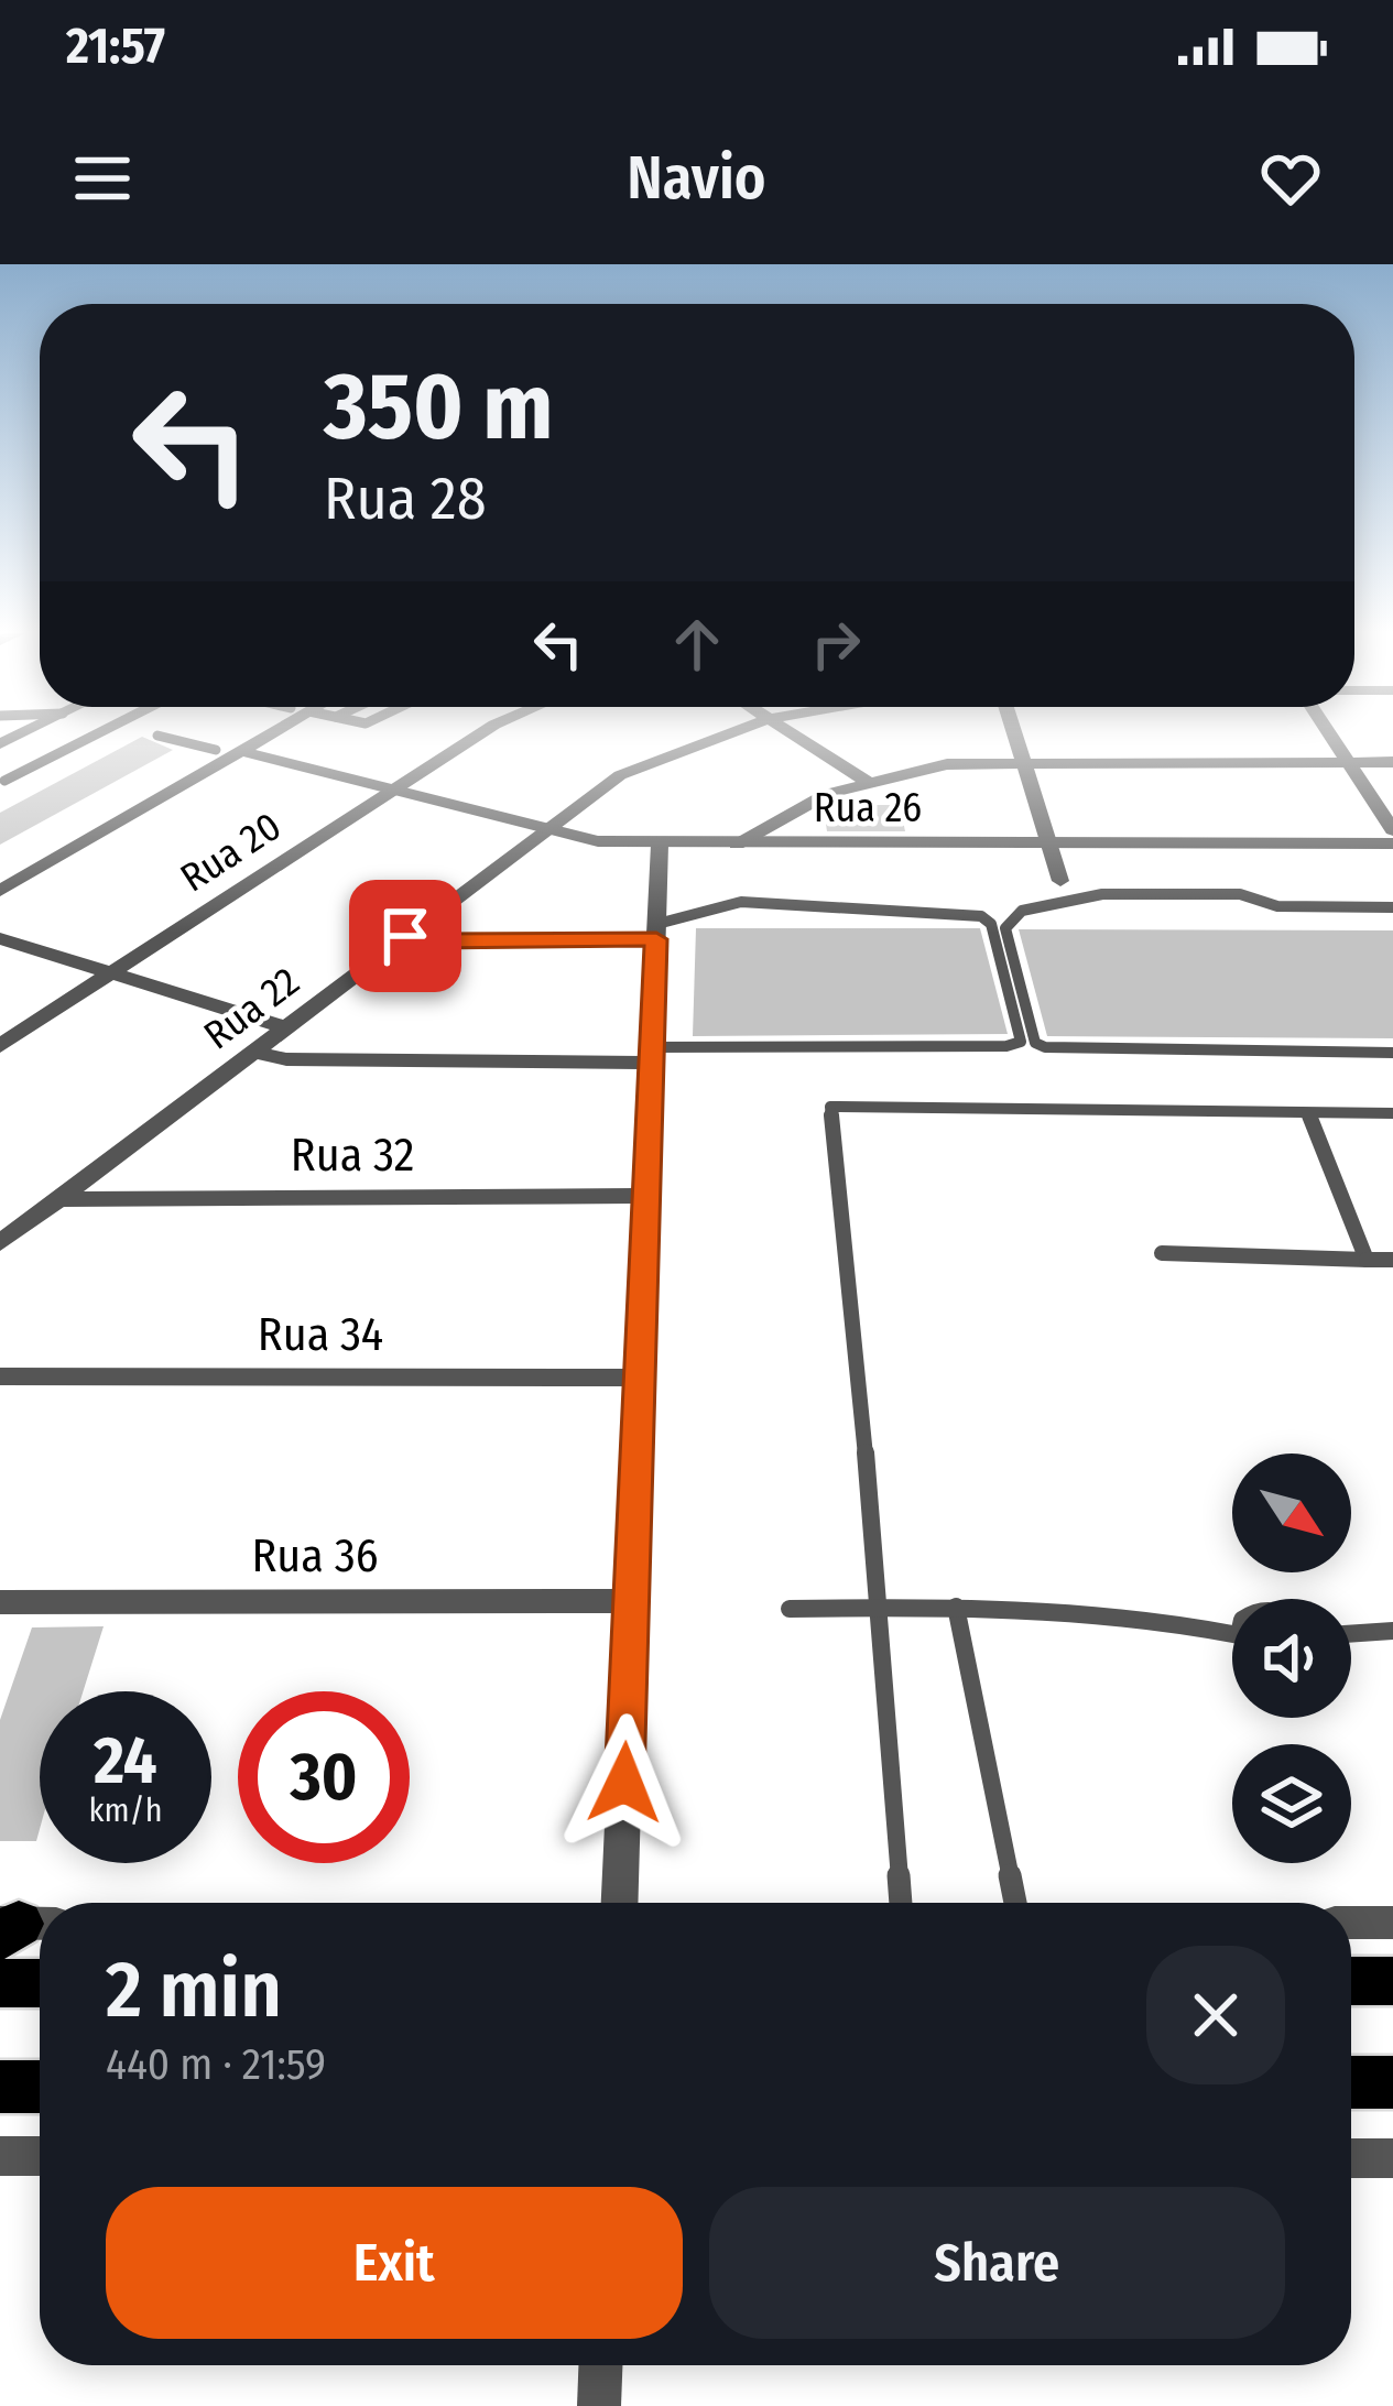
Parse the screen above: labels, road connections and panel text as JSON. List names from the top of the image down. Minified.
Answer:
{"streets":{"street":["Rua 26","Rua 20","Rua 22","Rua 32","Rua 34","Rua 36"]},"crossings":[["Rua 26","Rua 20"],["Rua 26","Rua 22"],["Rua 22","Rua 32"]],"north":"bottom right","page":{"status":"21:57","header":"Navio","turn":["350 m","Rua 28"],"speed":"24 km/h","limit":"30","heading":["2 min","440 m · 21:59"],"buttons":["Exit","Share"]}}
